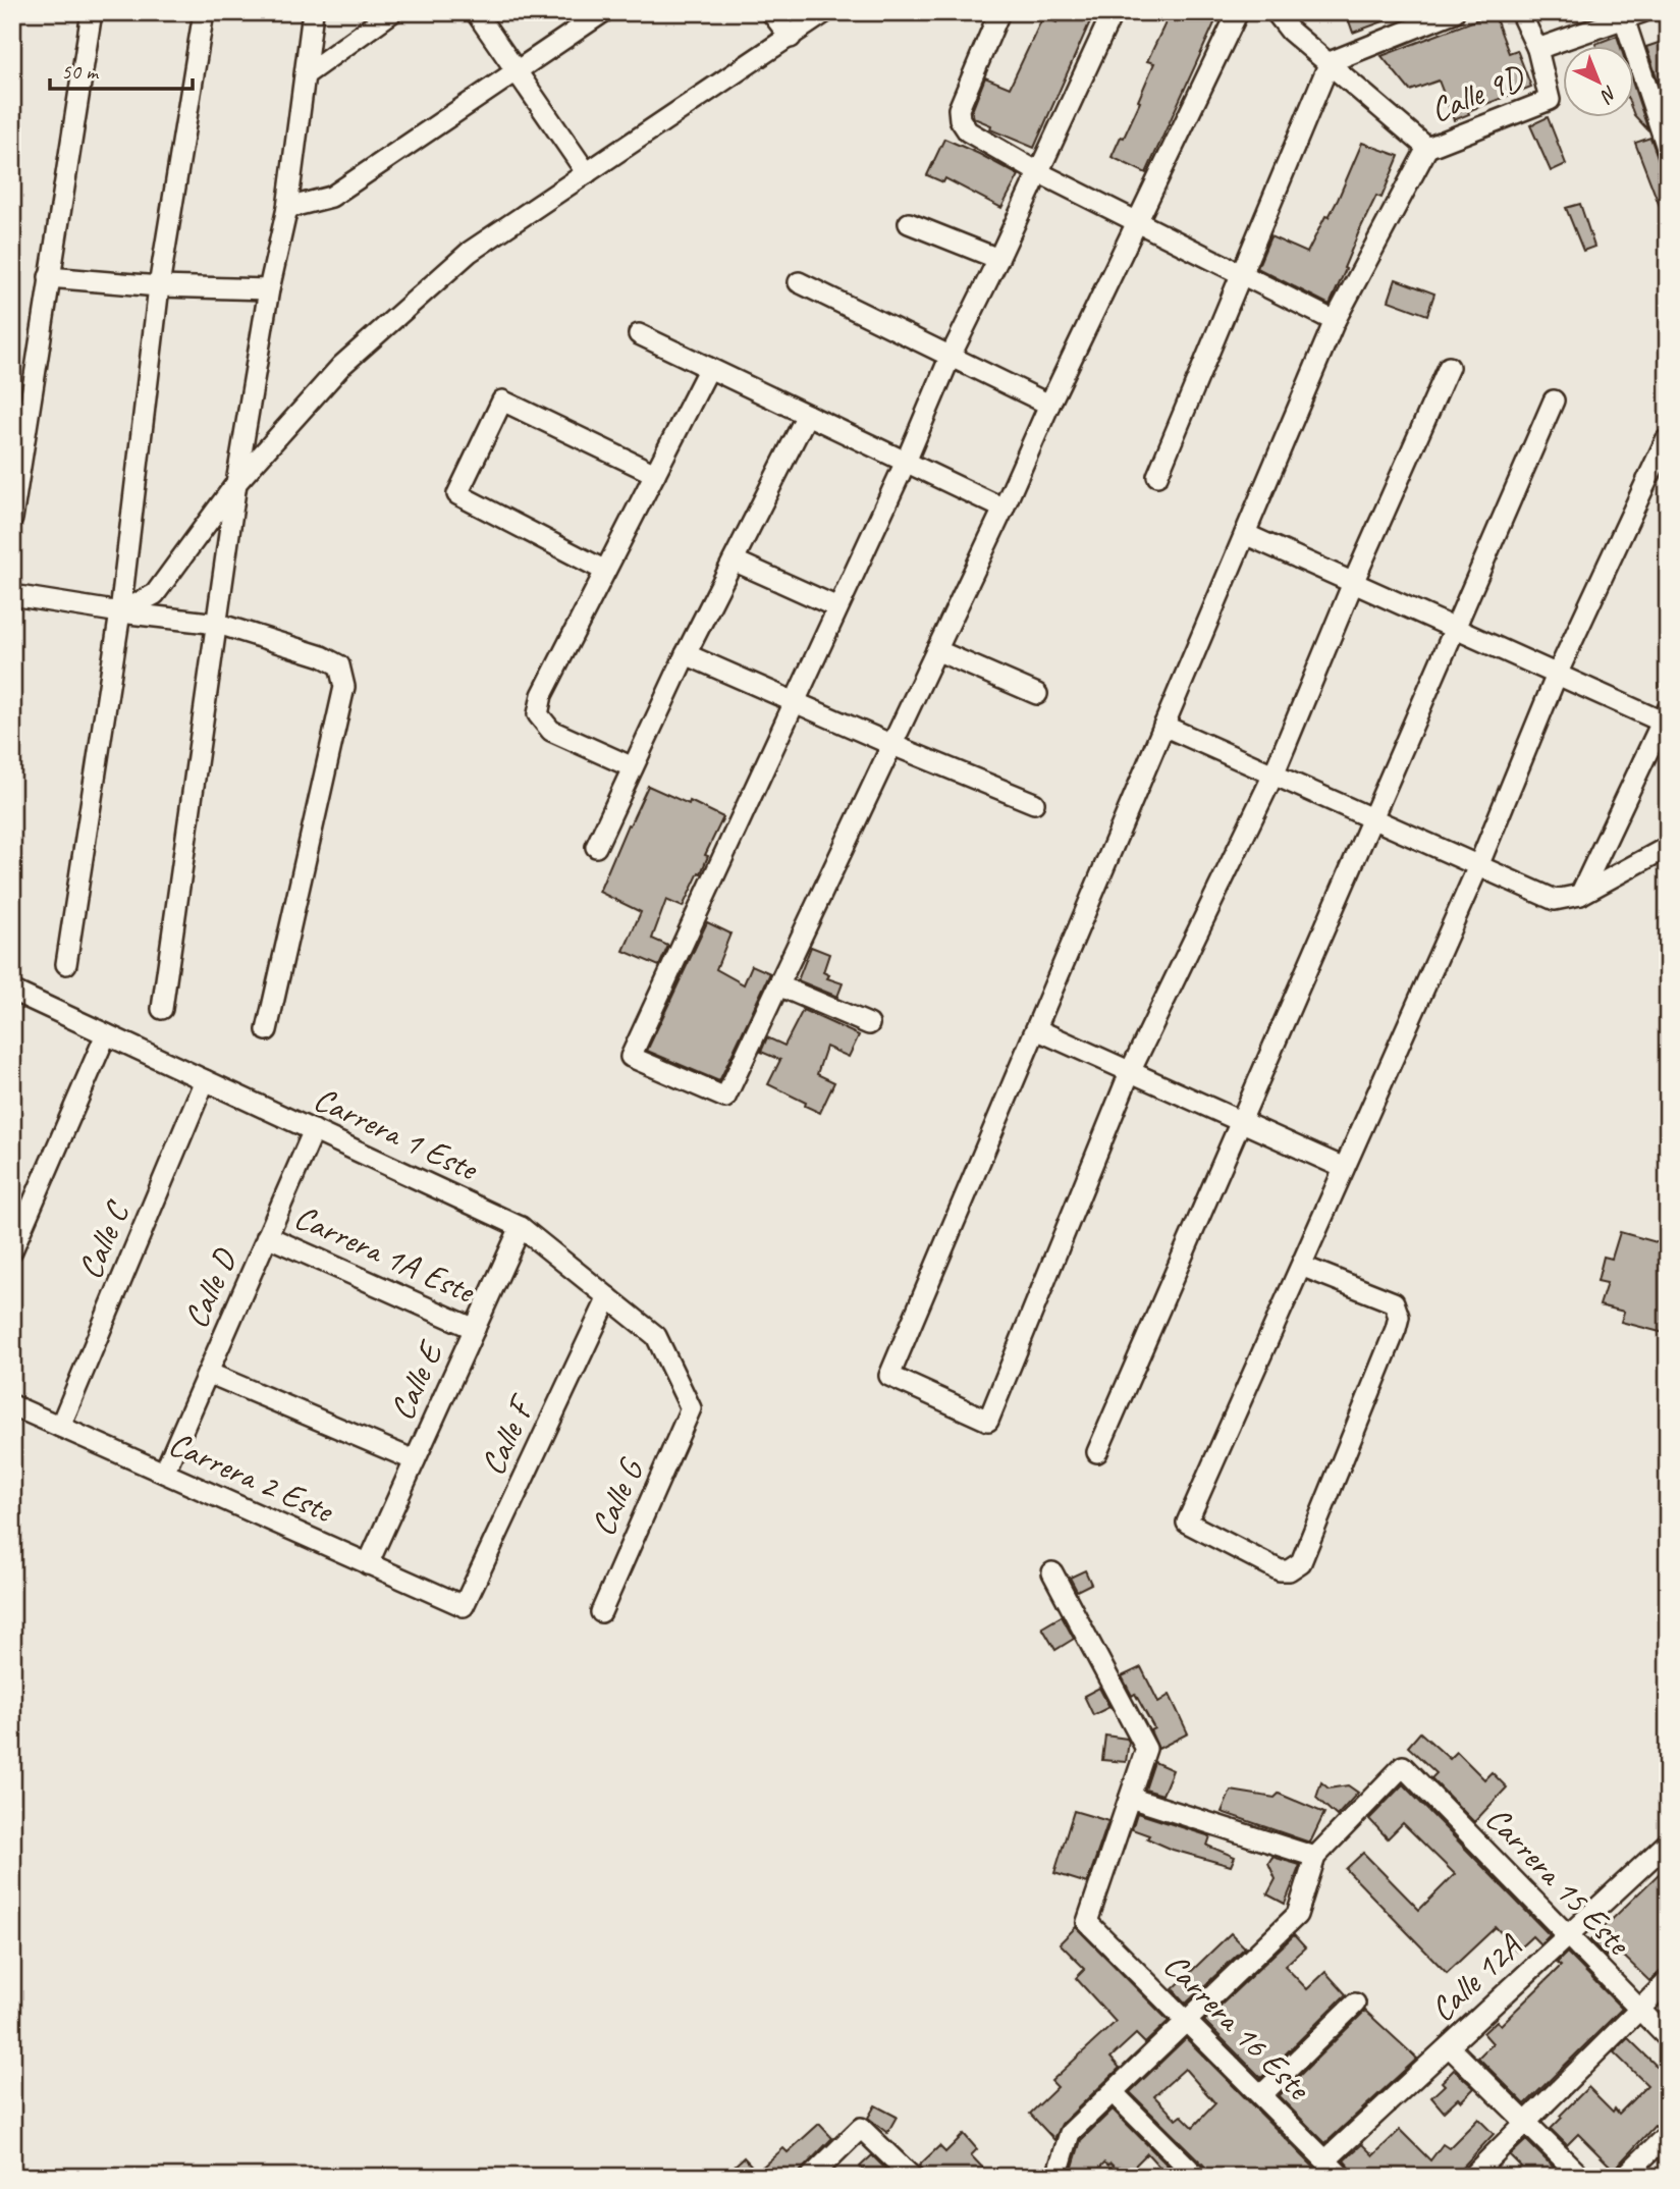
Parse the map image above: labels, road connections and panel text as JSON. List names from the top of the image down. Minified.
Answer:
{"streets":{"street":["Calle 9D","Carrera 1 Este","Calle C","Carrera 1A Este","Calle D","Calle E","Calle F","Carrera 2 Este","Calle G","Carrera 15 Este","Calle 12A","Carrera 16 Este"]},"crossings":[["Carrera 1 Este","Calle C"],["Carrera 1 Este","Calle D"],["Carrera 1 Este","Calle E"],["Carrera 1 Este","Calle F"],["Carrera 1 Este","Calle G"],["Calle C","Carrera 2 Este"],["Carrera 1A Este","Calle D"],["Carrera 1A Este","Calle E"],["Calle D","Carrera 2 Este"],["Calle E","Carrera 2 Este"],["Calle F","Carrera 2 Este"],["Carrera 15 Este","Calle 12A"],["Calle 12A","Carrera 16 Este"]],"scale_bar":"50 m","north":"bottom right"}
